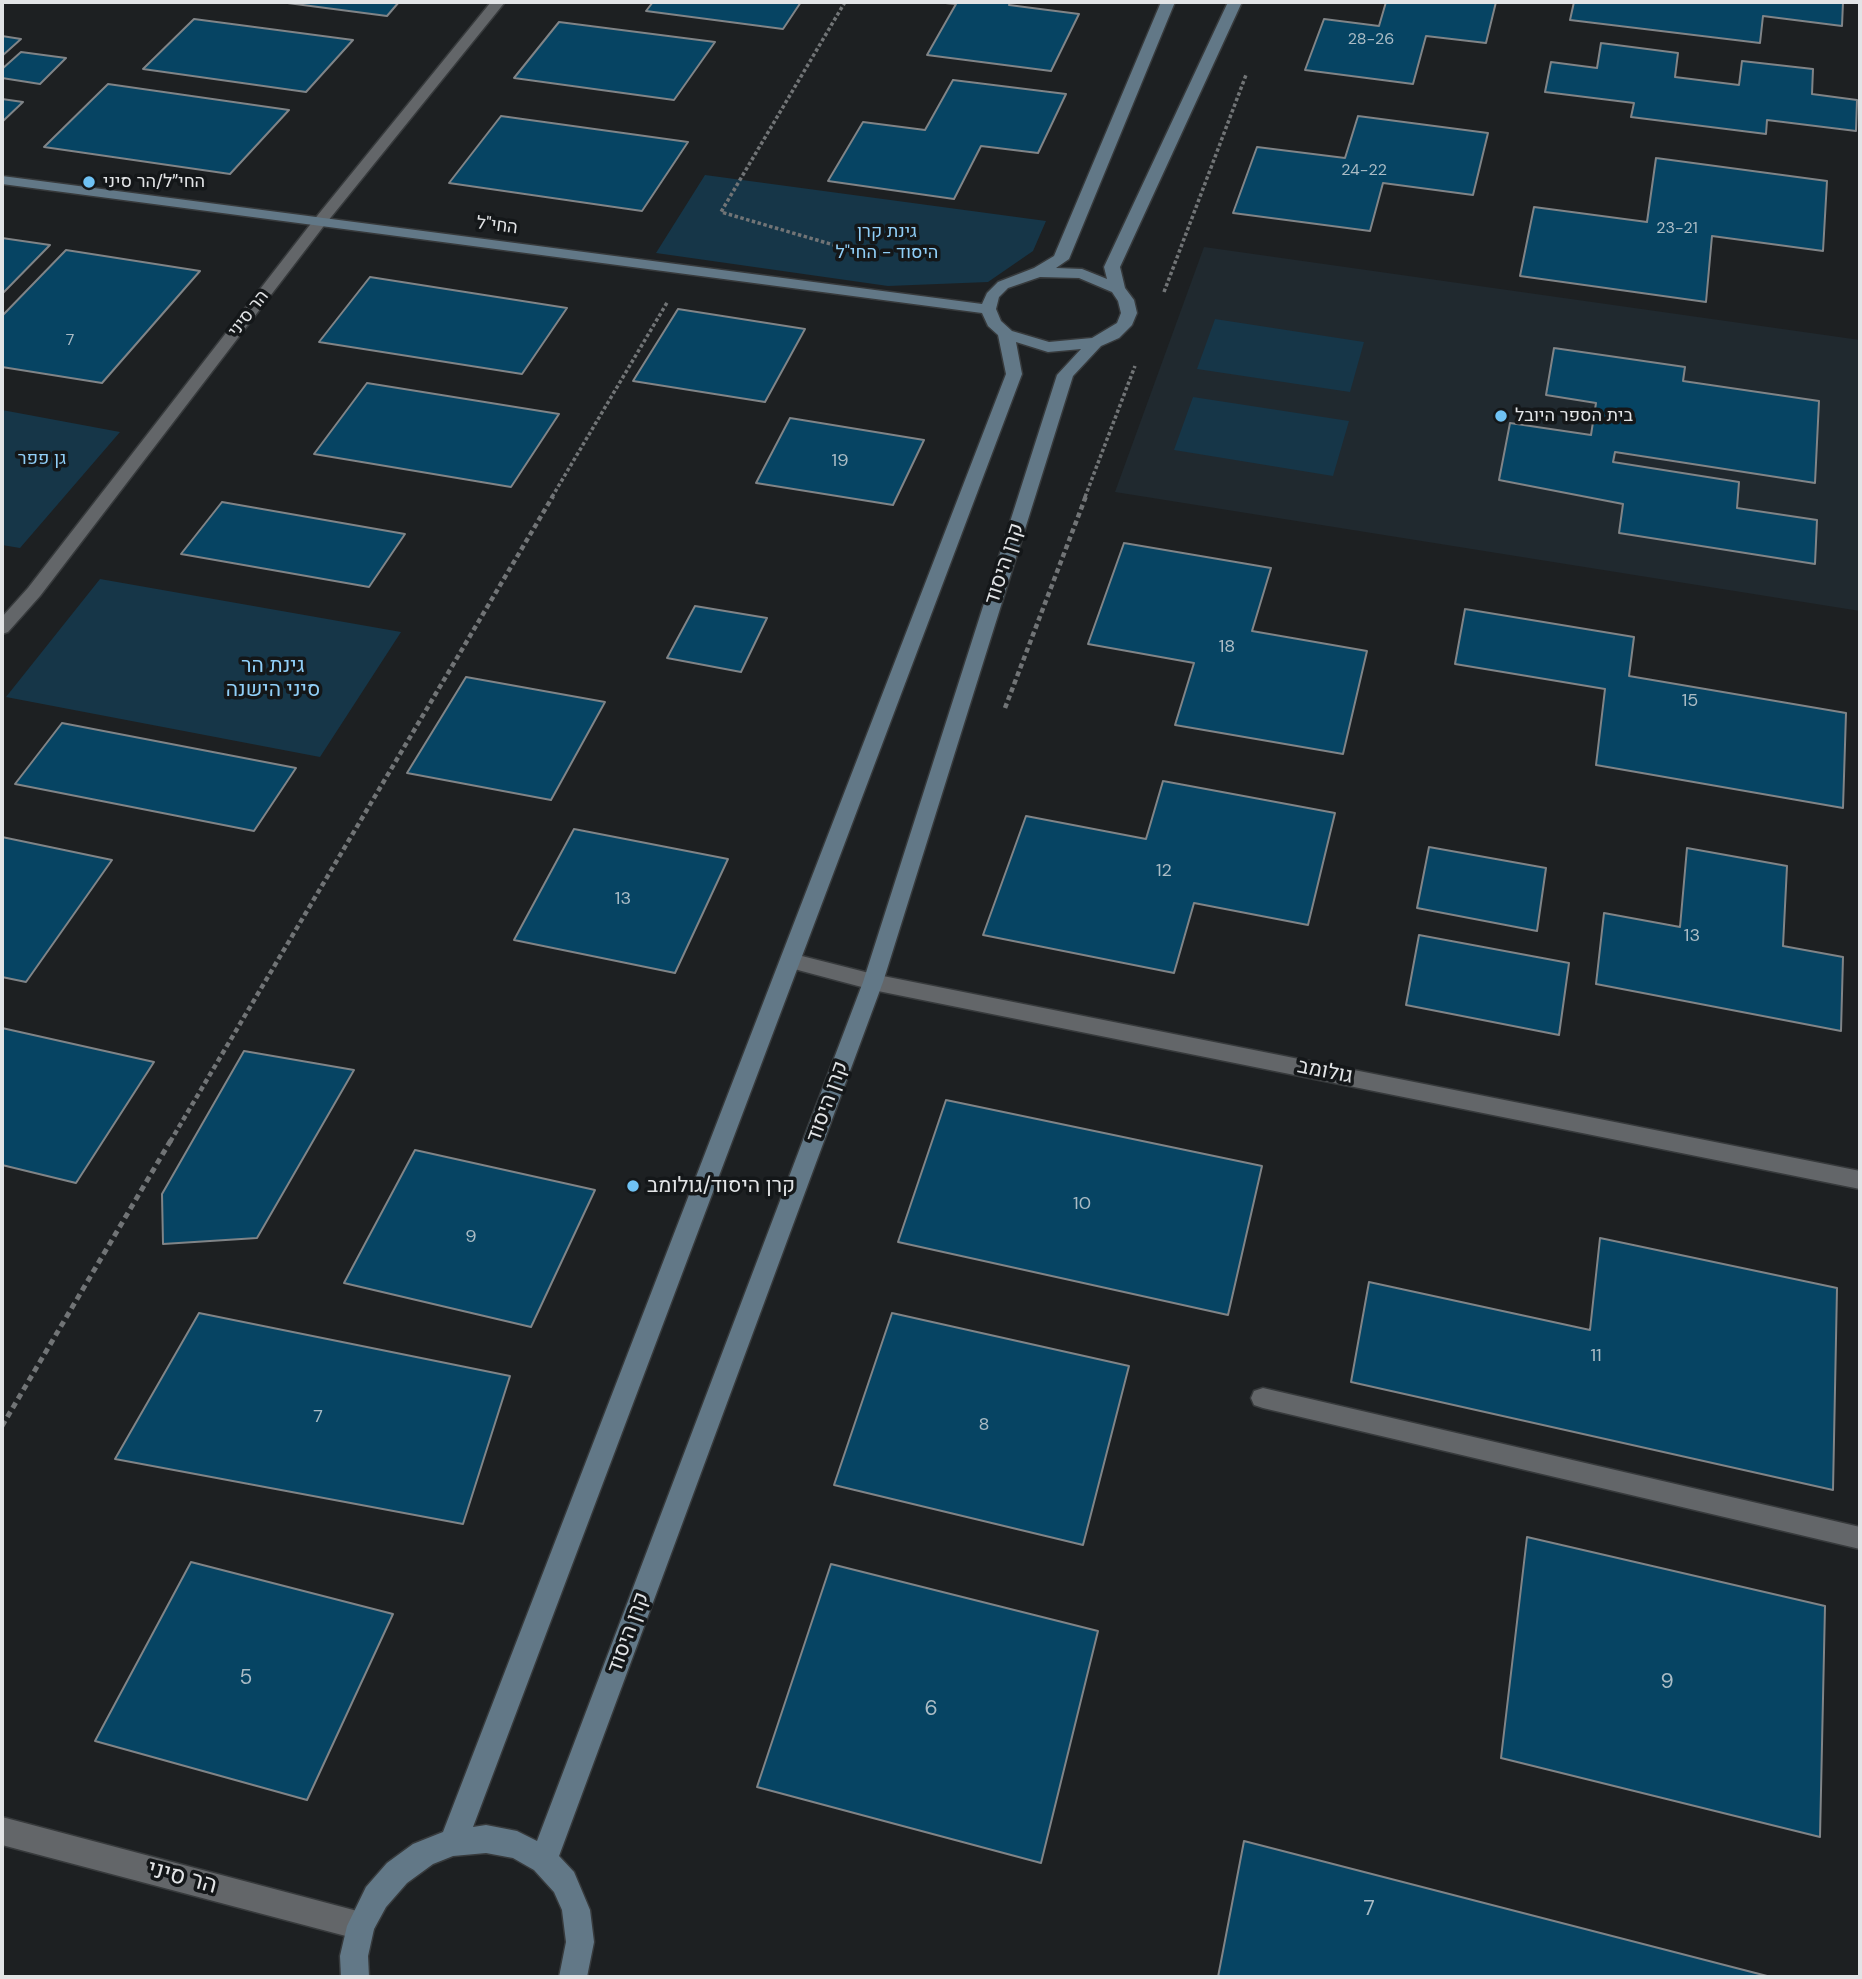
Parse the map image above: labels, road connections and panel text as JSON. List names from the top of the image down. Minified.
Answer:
{"streets":{"street":["החי\"ל","הר סיני","קרן היסוד","גולומב"]},"crossings":[["החי\"ל","הר סיני"],["קרן היסוד","גולומב"]],"parks":["גינת קרן היסוד - החי\"ל","גן פפר","גינת הר סיני הישנה"],"places":["החי״ל/הר סיני","בית הספר היובל","קרן היסוד/גולומב"],"house_numbers":["28-26","24-22","23-21","7","19","18","15","12","13","13","10","9","11","7","8","5","9","6","7"]}
